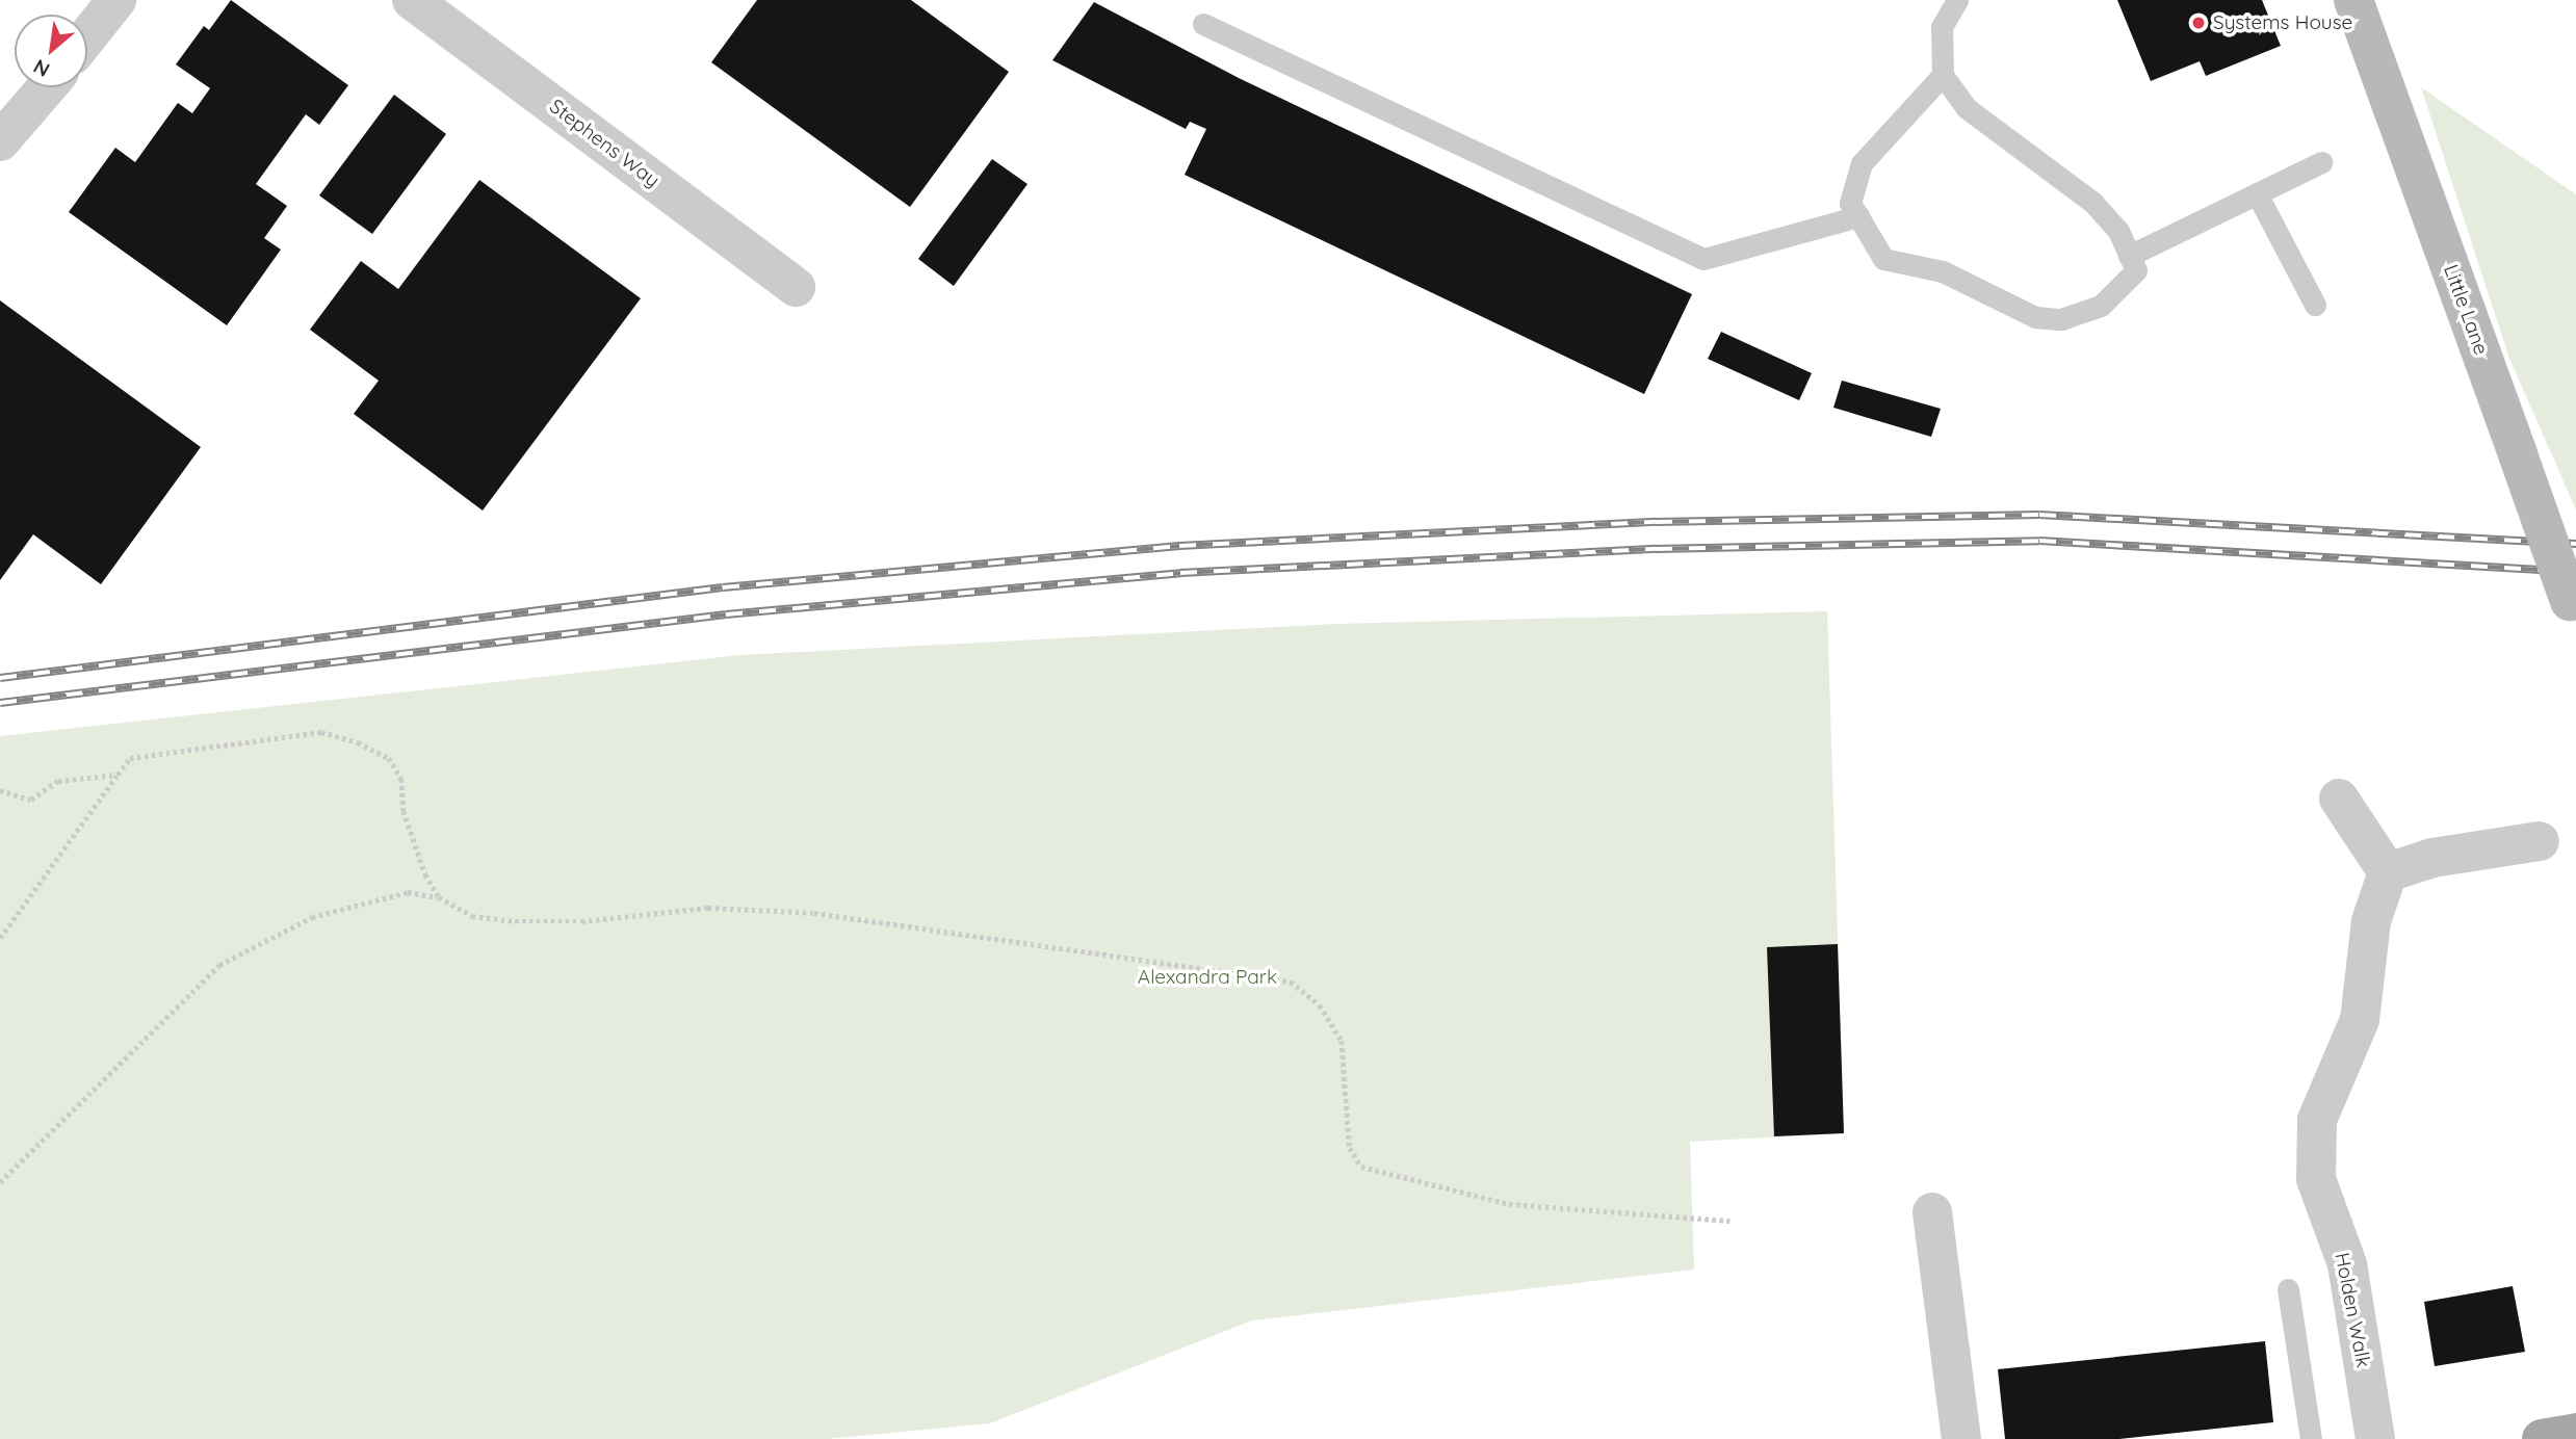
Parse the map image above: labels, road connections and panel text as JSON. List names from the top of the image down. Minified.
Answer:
{"streets":{"street":["Stephens Way","Little Lane","Holden Walk"]},"parks":["Alexandra Park"],"places":["Systems House"],"north":"bottom left"}
